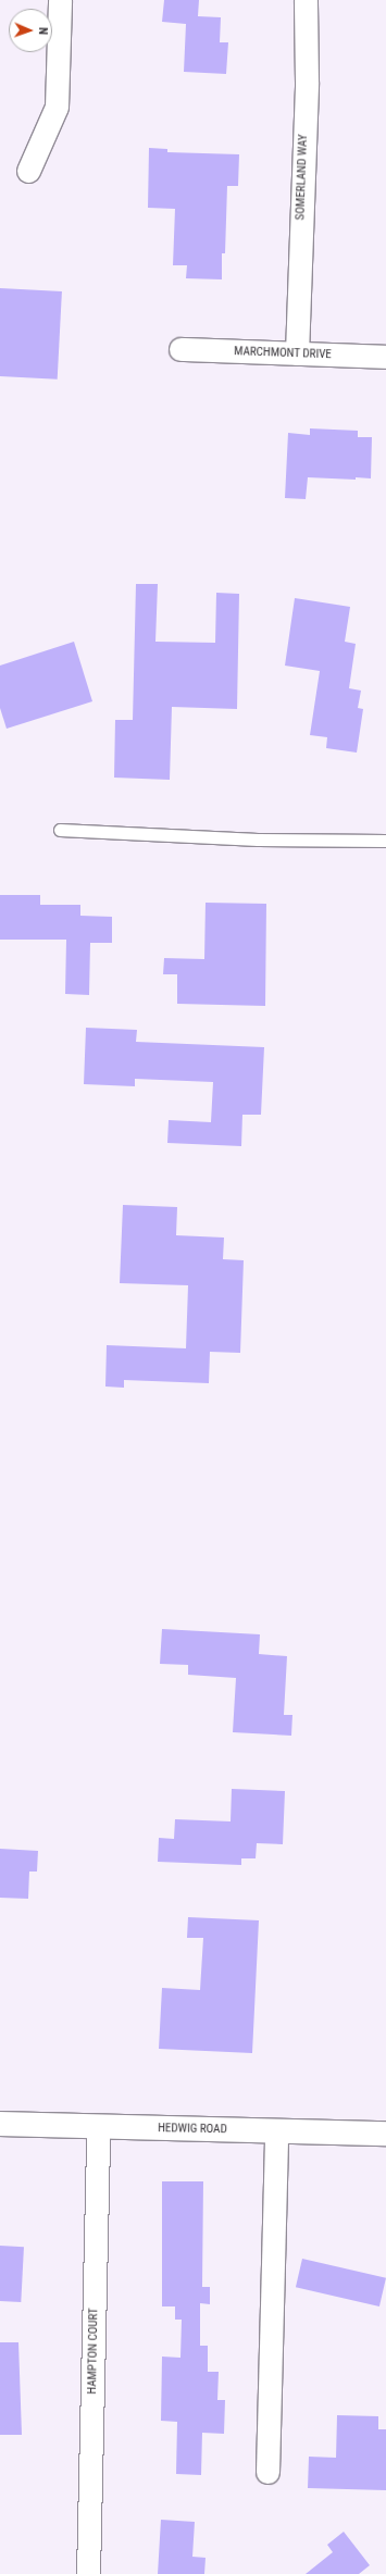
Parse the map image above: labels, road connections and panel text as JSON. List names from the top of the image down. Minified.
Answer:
{"streets":{"street":["SOMERLAND WAY","MARCHMONT DRIVE","HEDWIG ROAD","HAMPTON COURT"]},"crossings":[["SOMERLAND WAY","MARCHMONT DRIVE"],["HEDWIG ROAD","HAMPTON COURT"]],"north":"right"}
